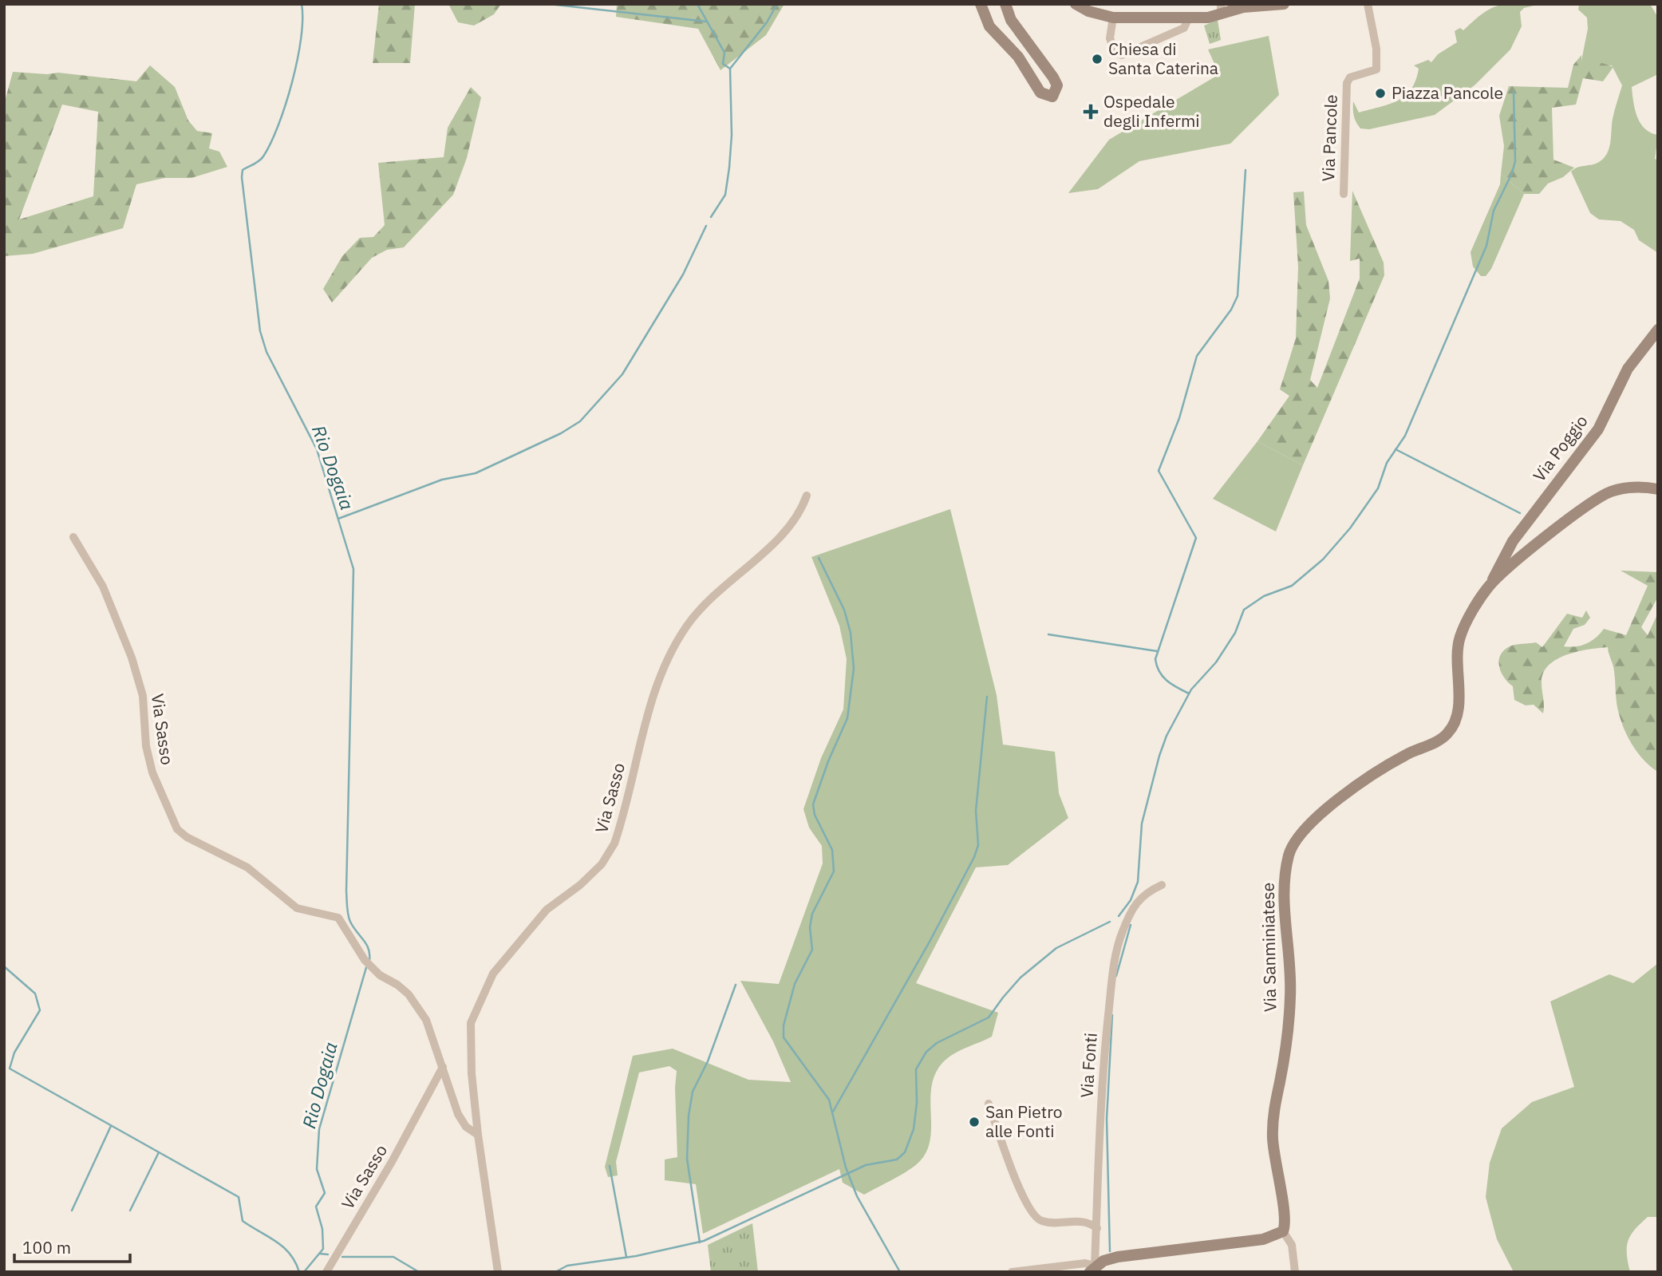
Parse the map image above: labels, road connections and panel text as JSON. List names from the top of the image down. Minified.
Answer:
{"streets":{"main road":["Via Poggio","Via Sanminiatese"],"street":["Via Pancole","Via Sasso","Via Fonti"]},"crossings":[["Via Poggio","Via Sanminiatese"]],"water":["Rio Dogaia"],"places":{"other":["Chiesa di Santa Caterina","Piazza Pancole","San Pietro alle Fonti"],"health":["Ospedale degli Infermi"]},"scale_bar":"100 m"}
